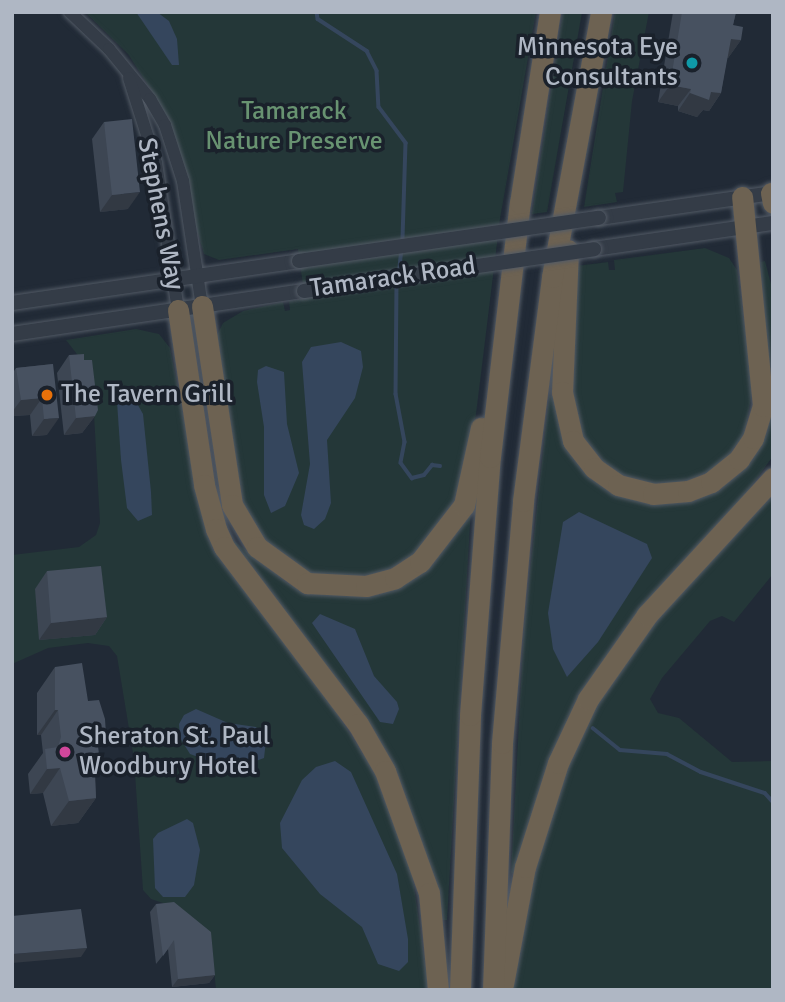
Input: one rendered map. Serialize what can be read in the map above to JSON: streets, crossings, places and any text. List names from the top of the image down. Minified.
{"streets":{"street":["Stephens Way","Tamarack Road"]},"crossings":[["Stephens Way","Tamarack Road"]],"parks":["Tamarack Nature Preserve"],"places":["Minnesota Eye Consultants","The Tavern Grill","Sheraton St. Paul Woodbury Hotel"]}
